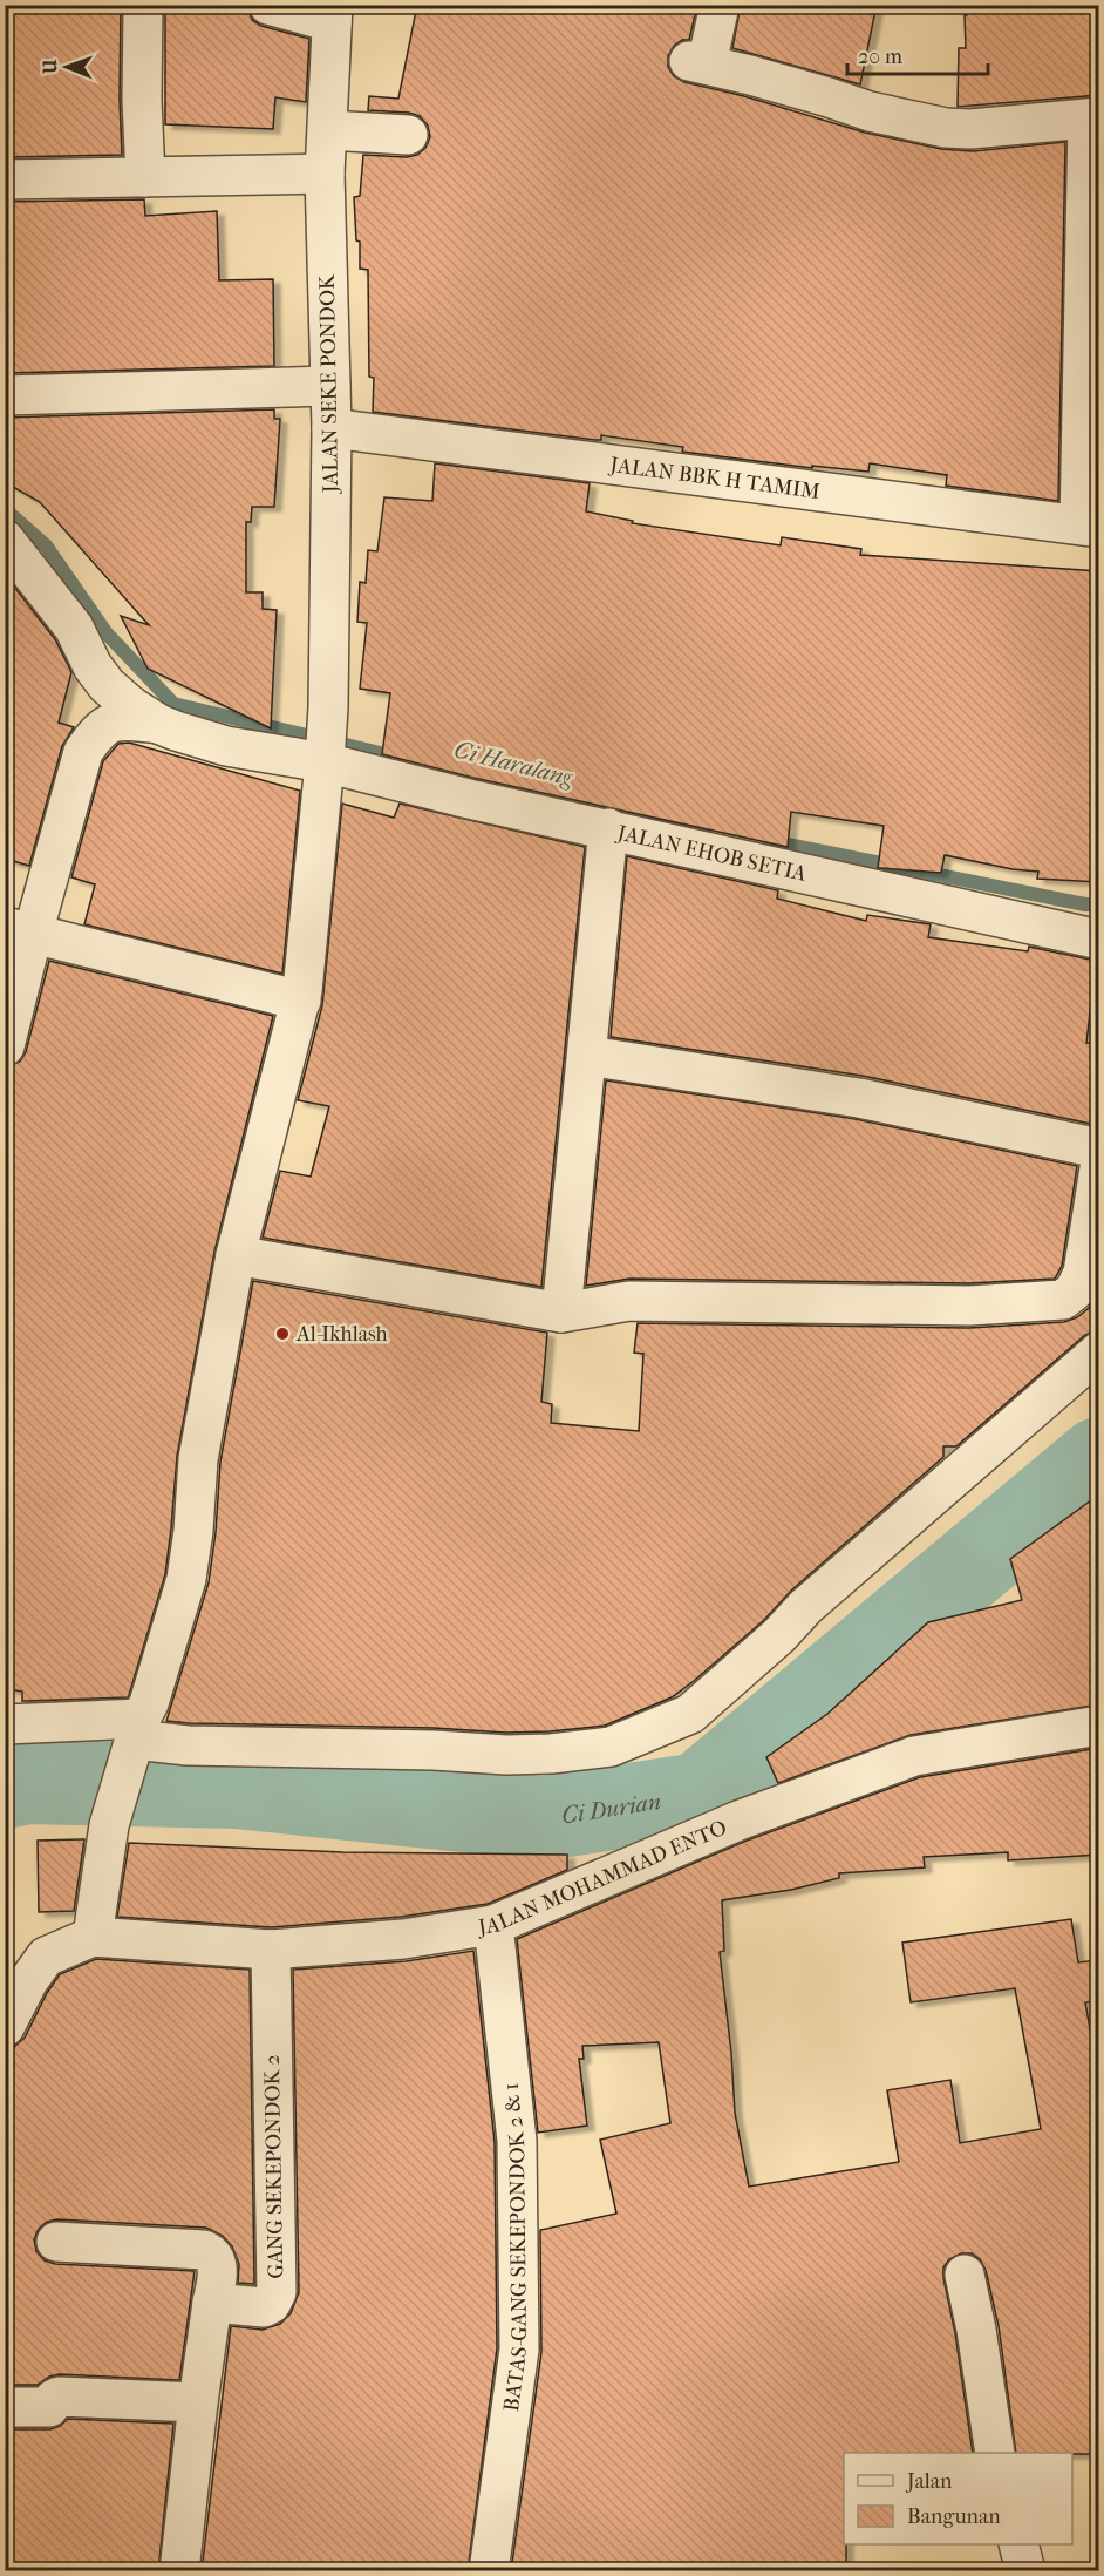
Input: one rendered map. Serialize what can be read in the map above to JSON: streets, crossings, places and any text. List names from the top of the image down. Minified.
{"streets":{"street":["JALAN SEKE PONDOK","JALAN BBK H TAMIM","JALAN EHOB SETIA","JALAN MOHAMMAD ENTO","GANG SEKEPONDOK 2","BATAS-GANG SEKEPONDOK 2 & 1"]},"crossings":[["JALAN SEKE PONDOK","JALAN BBK H TAMIM"],["JALAN SEKE PONDOK","JALAN EHOB SETIA"],["JALAN SEKE PONDOK","JALAN MOHAMMAD ENTO"],["JALAN MOHAMMAD ENTO","GANG SEKEPONDOK 2"],["JALAN MOHAMMAD ENTO","BATAS-GANG SEKEPONDOK 2 & 1"]],"water":["Ci Haralang","Ci Durian"],"places":["Al-Ikhlash"],"legend":["Jalan","Bangunan"],"scale_bar":"20 m","north":"left"}
